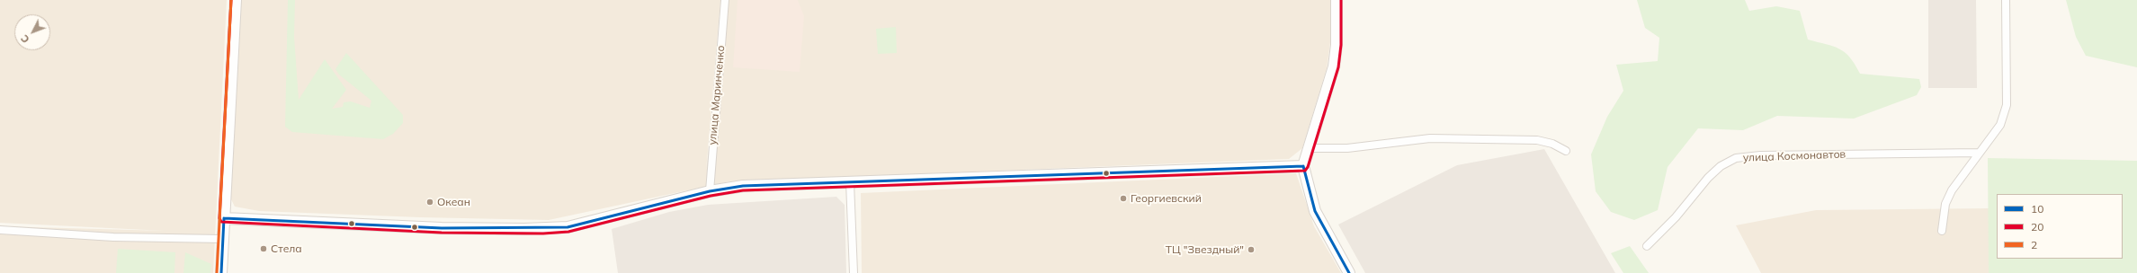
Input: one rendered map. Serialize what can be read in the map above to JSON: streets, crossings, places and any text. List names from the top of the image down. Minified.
{"streets":{"street":["улица Маринченко","улица Космонавтов"]},"places":["Георгиевский","Океан","Стела","ТЦ \"Звездный\""],"lines":["transit line 20","transit line 2","transit line 10"],"legend":["10","20","2"],"north":"bottom left"}
